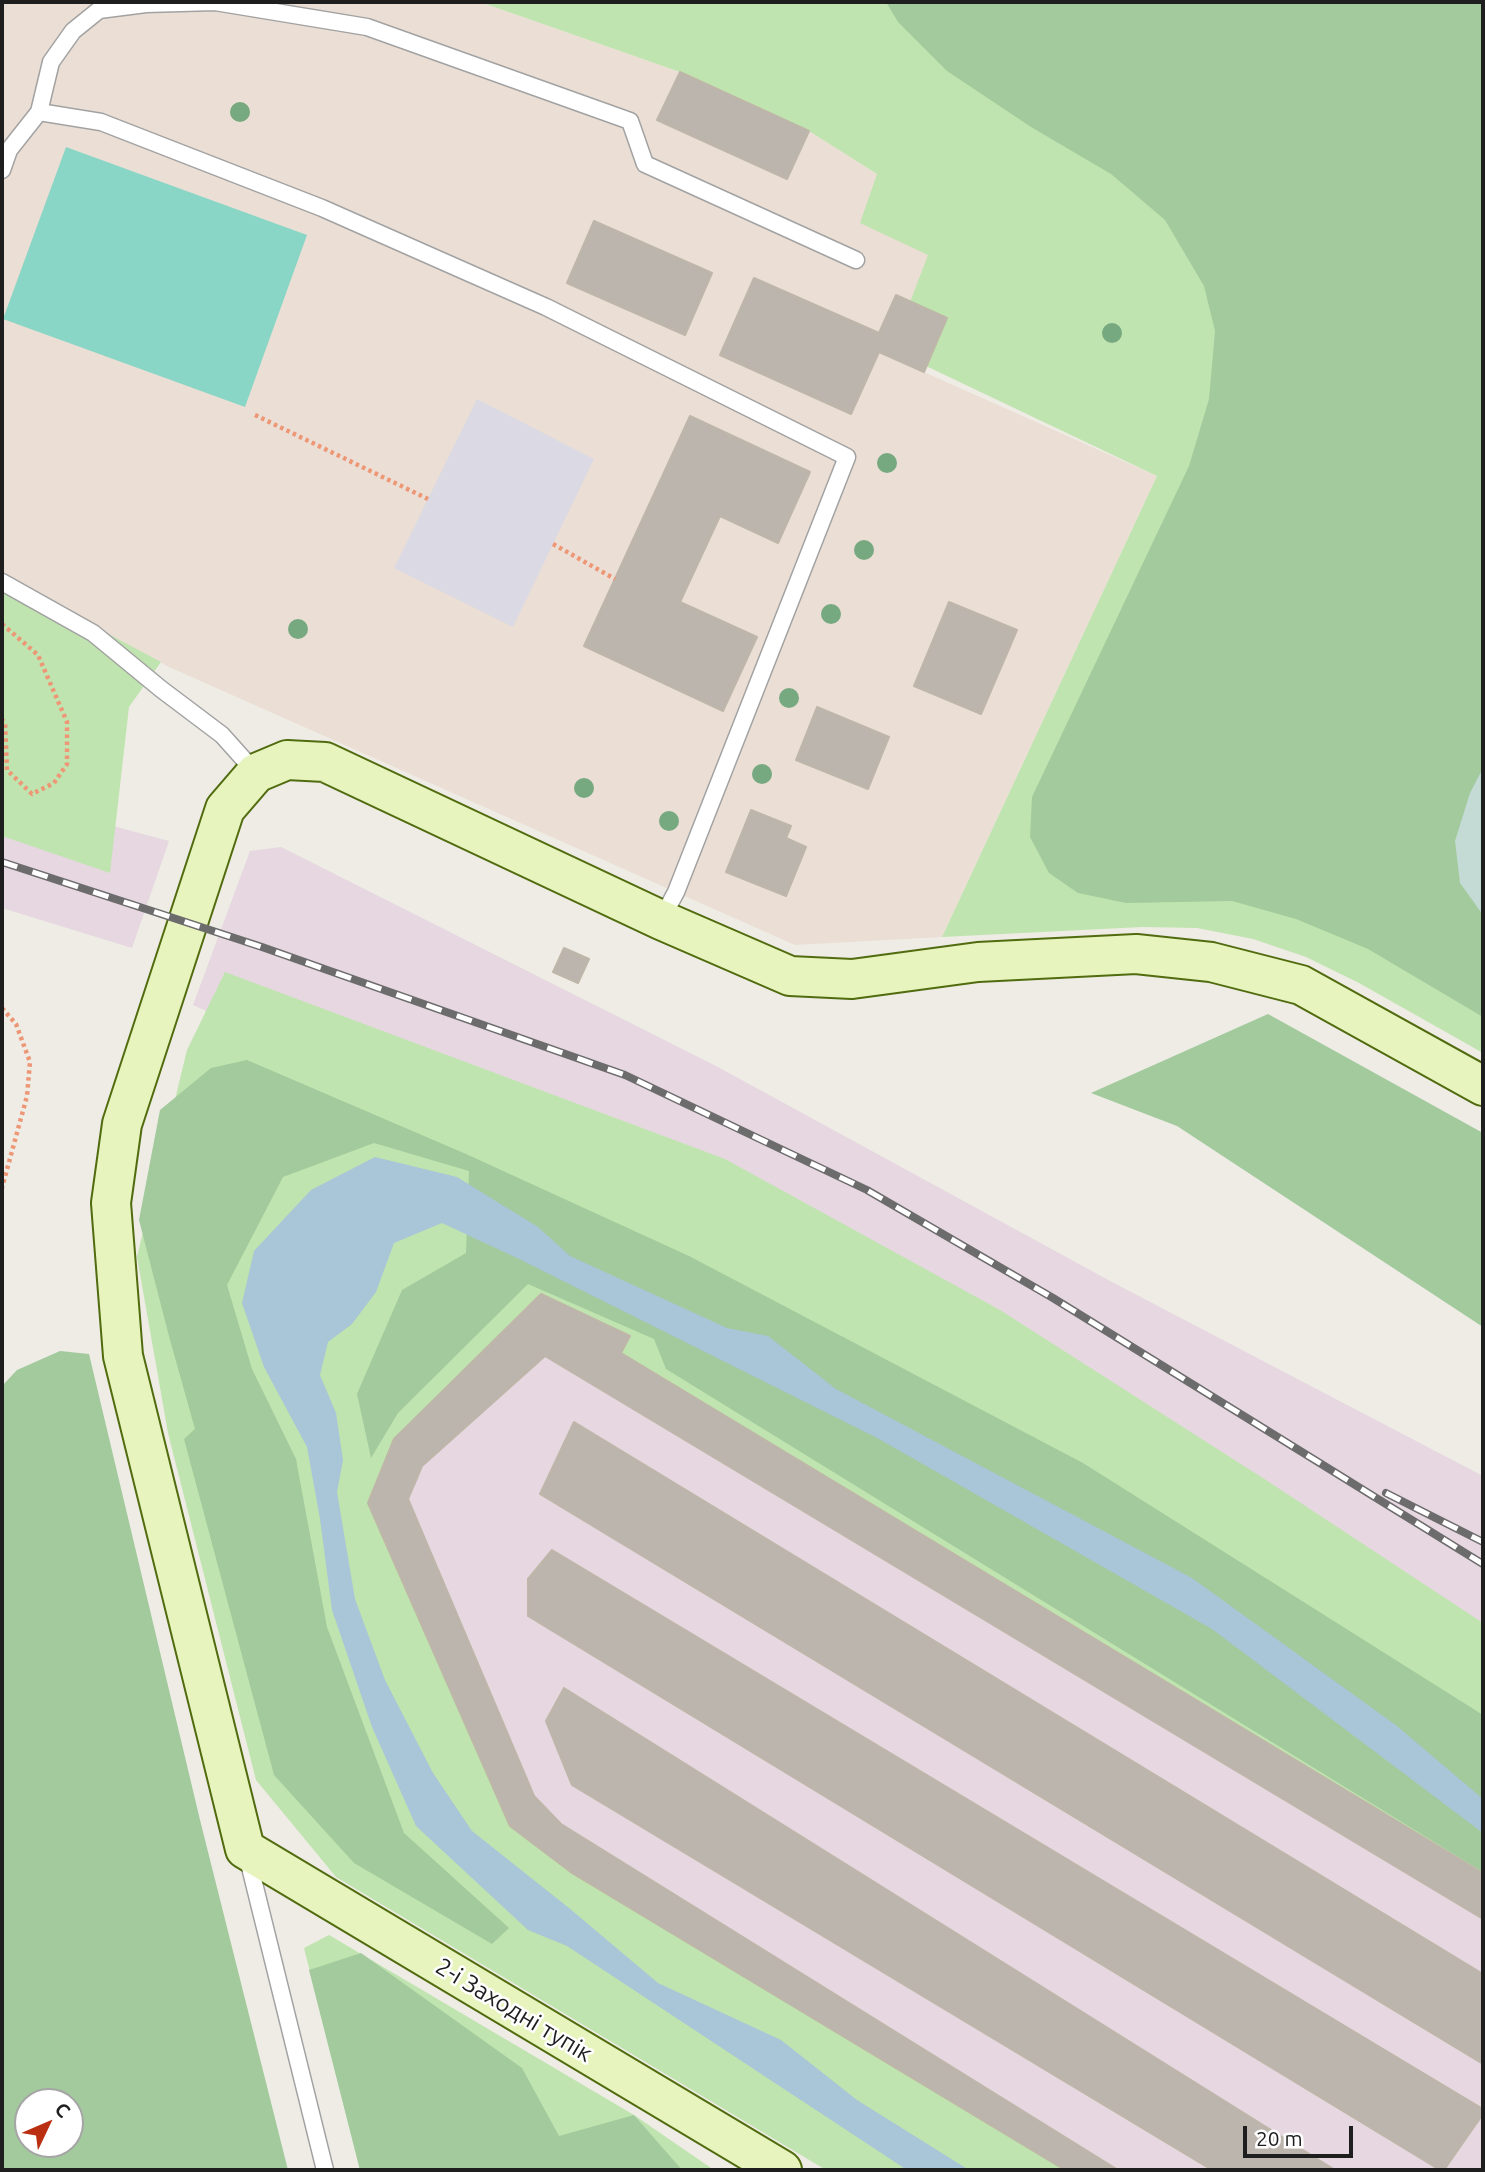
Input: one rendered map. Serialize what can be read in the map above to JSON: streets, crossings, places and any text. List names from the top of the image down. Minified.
{"streets":{"main road":["2-і Заходні тупік"]},"scale_bar":"20 m","north":"top right"}
